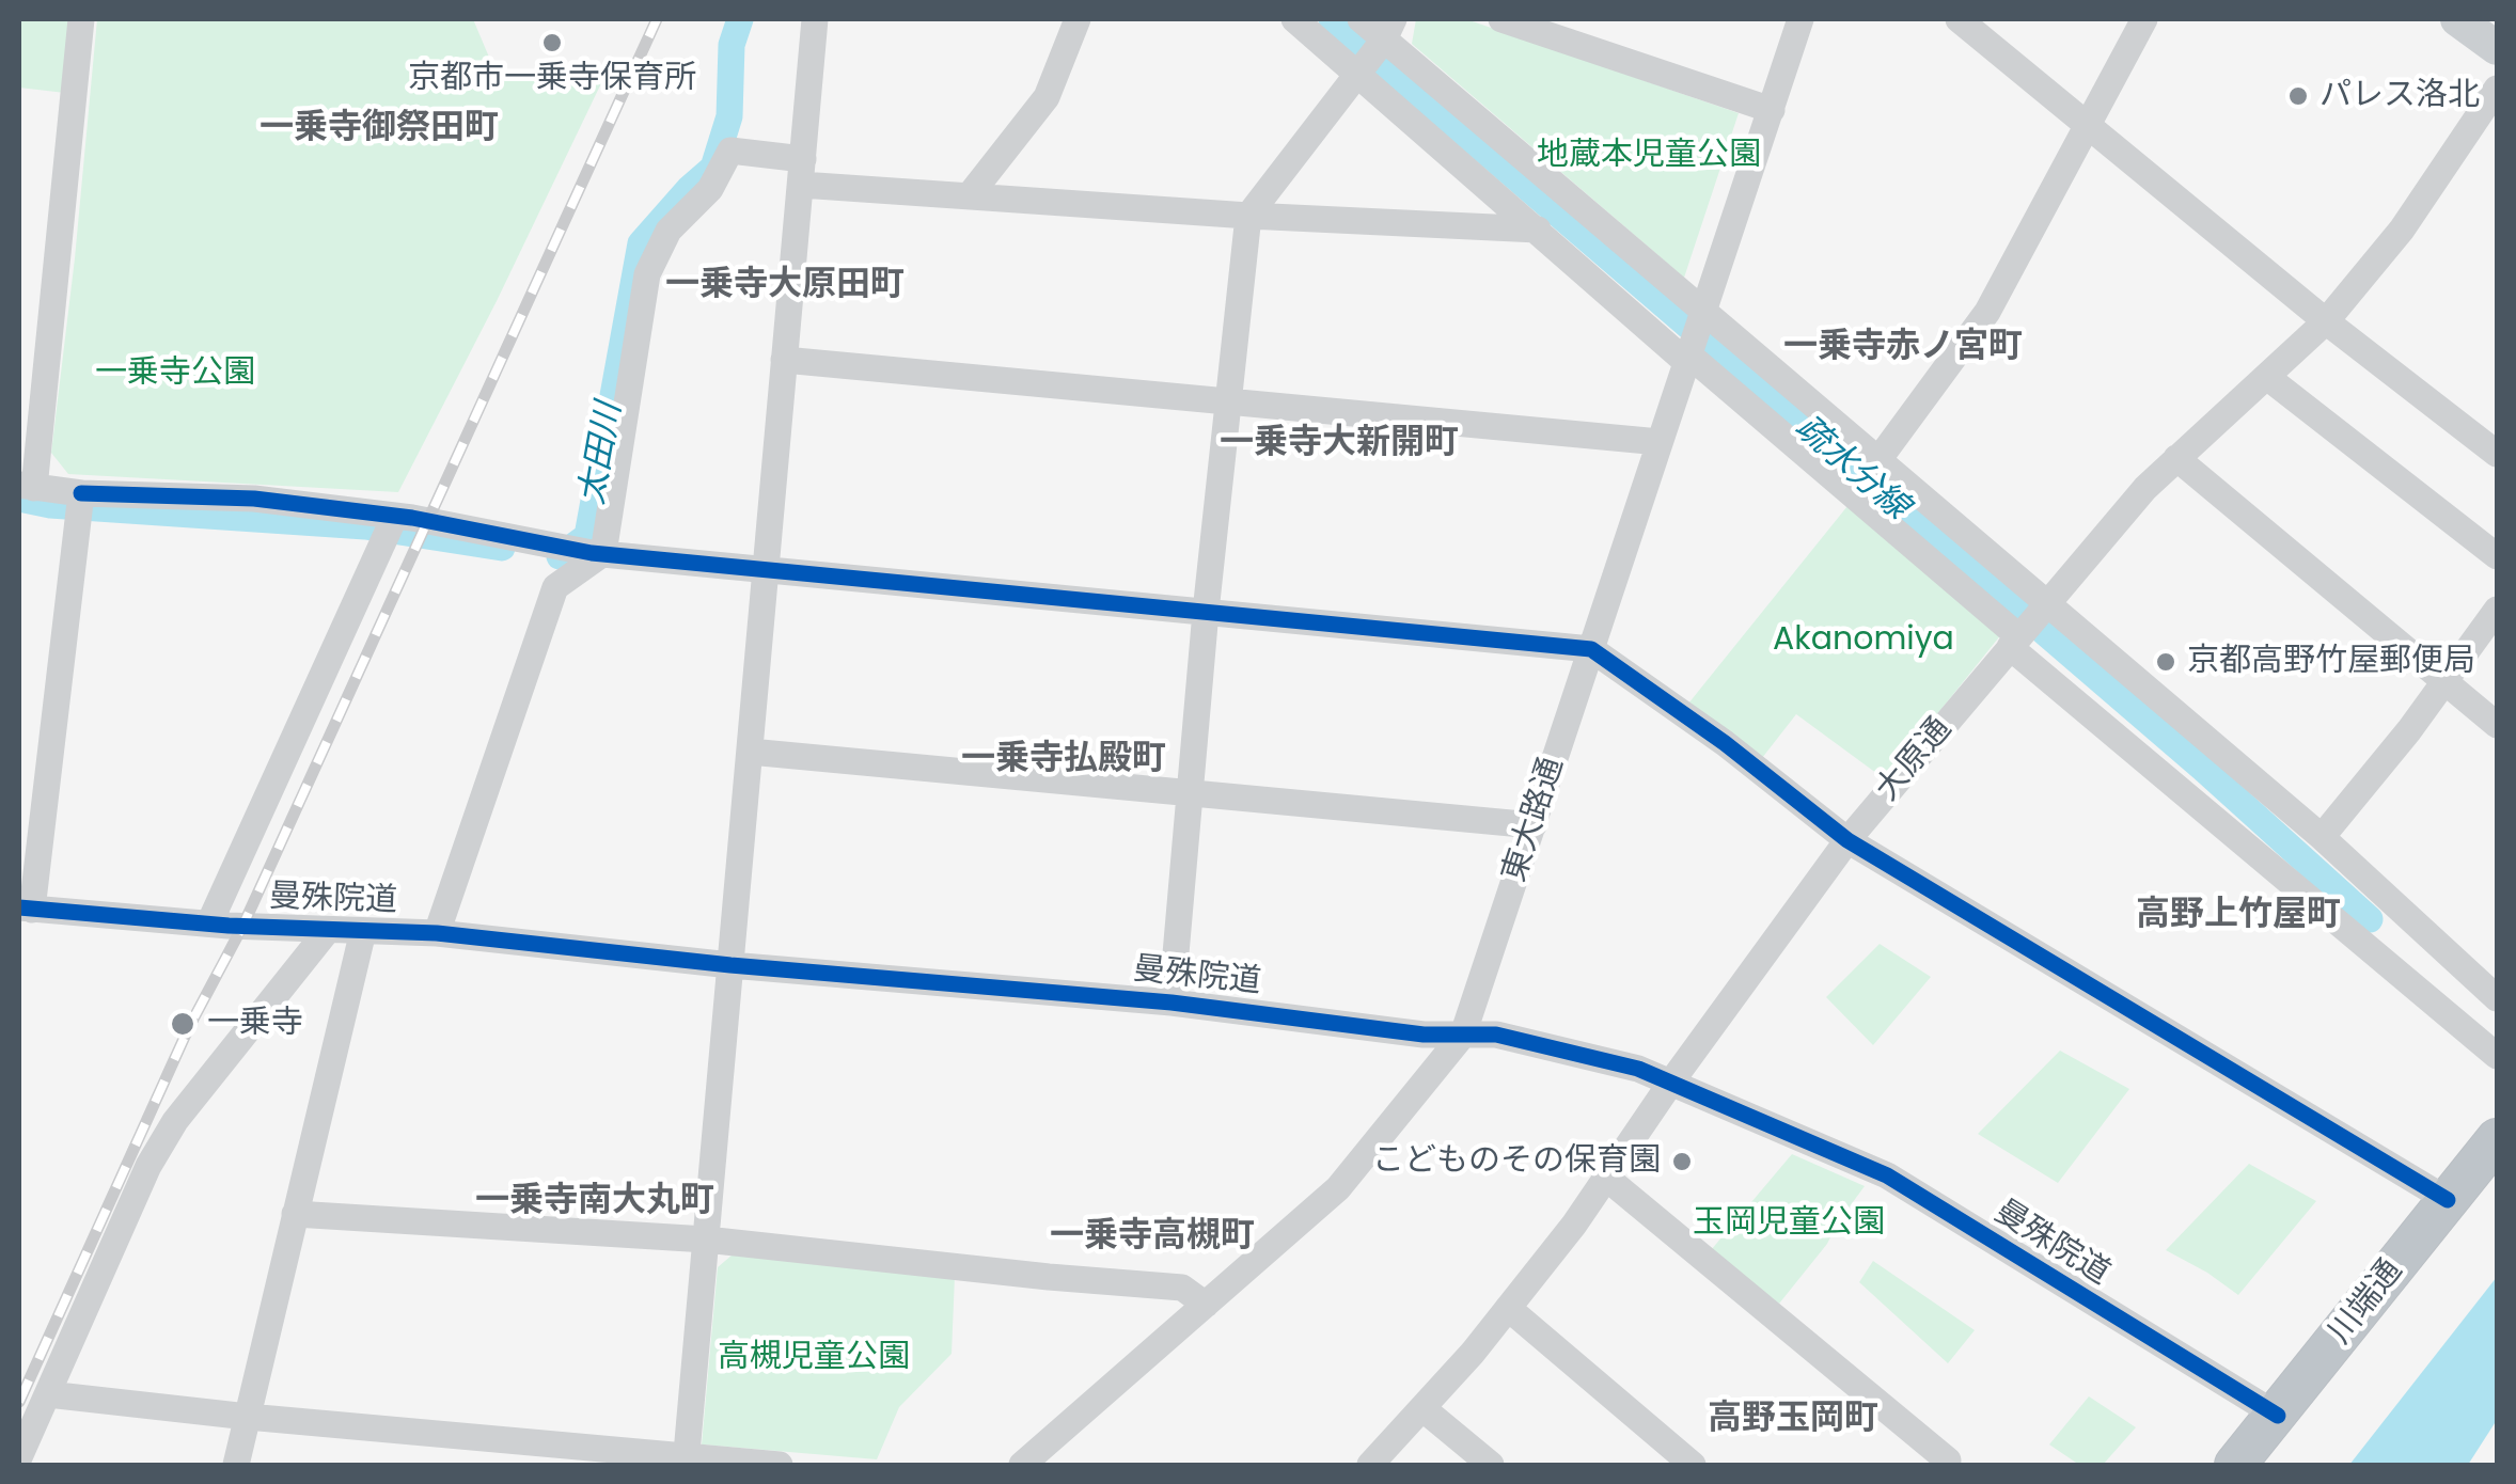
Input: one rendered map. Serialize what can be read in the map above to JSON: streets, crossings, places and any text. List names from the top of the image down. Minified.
{"streets":{"highway":["川端通"],"street":["大原通","東大路通","曼殊院道"]},"crossings":[["大原通","曼殊院道"],["東大路通","曼殊院道"],["曼殊院道","川端通"]],"districts":["一乗寺御祭田町","一乗寺大原田町","一乗寺赤ノ宮町","一乗寺大新開町","一乗寺払殿町","高野上竹屋町","一乗寺南大丸町","一乗寺高槻町","高野玉岡町"],"water":["太田川","疏水分線"],"parks":["地蔵本児童公園","一乗寺公園","Akanomiya","玉岡児童公園","高槻児童公園"],"places":["京都市一乗寺保育所","パレス洛北","京都高野竹屋郵便局","一乗寺","こどものその保育園"]}
